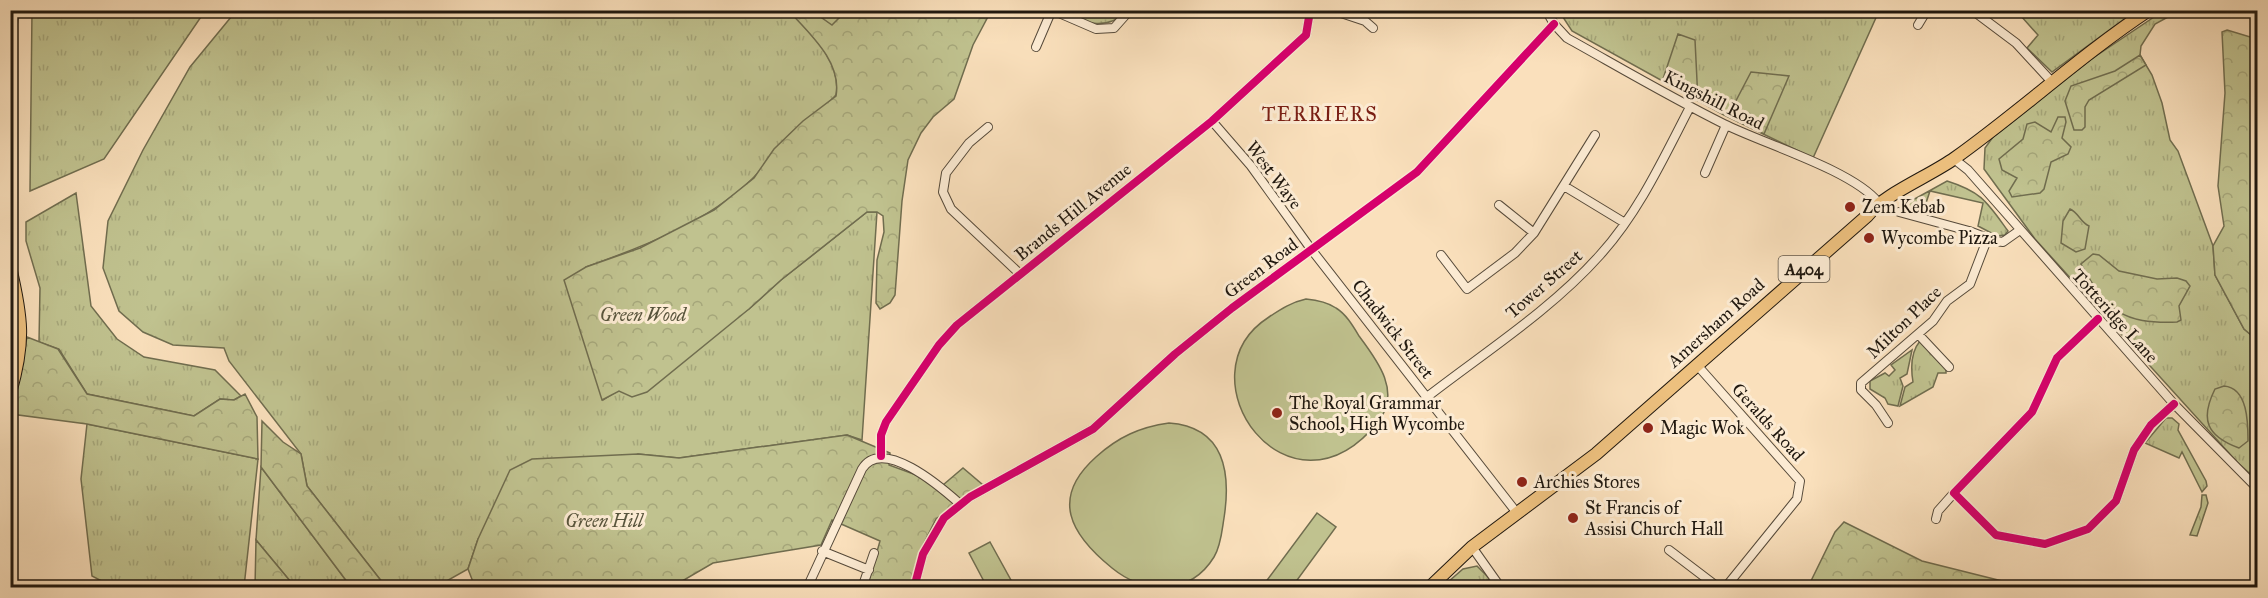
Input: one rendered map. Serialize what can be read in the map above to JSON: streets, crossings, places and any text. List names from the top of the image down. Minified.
{"streets":{"main road":["A404","Amersham Road"],"street":["Kingshill Road","West Waye","Brands Hill Avenue","Green Road","Tower Street","Totteridge Lane","Milton Place","Chadwick Street","Geralds Road"]},"crossings":[["Kingshill Road","Green Road"],["Kingshill Road","Tower Street"],["Kingshill Road","Amersham Road"],["West Waye","Brands Hill Avenue"],["West Waye","Green Road"],["West Waye","Chadwick Street"],["Green Road","Chadwick Street"],["Tower Street","Chadwick Street"],["Totteridge Lane","Amersham Road"],["Amersham Road","Chadwick Street"],["Amersham Road","Geralds Road"]],"districts":["TERRIERS"],"parks":["Green Wood","Green Hill"],"places":["Zem Kebab","Wycombe Pizza","The Royal Grammar School, High Wycombe","Magic Wok","Archies Stores","St Francis of Assisi Church Hall"]}
